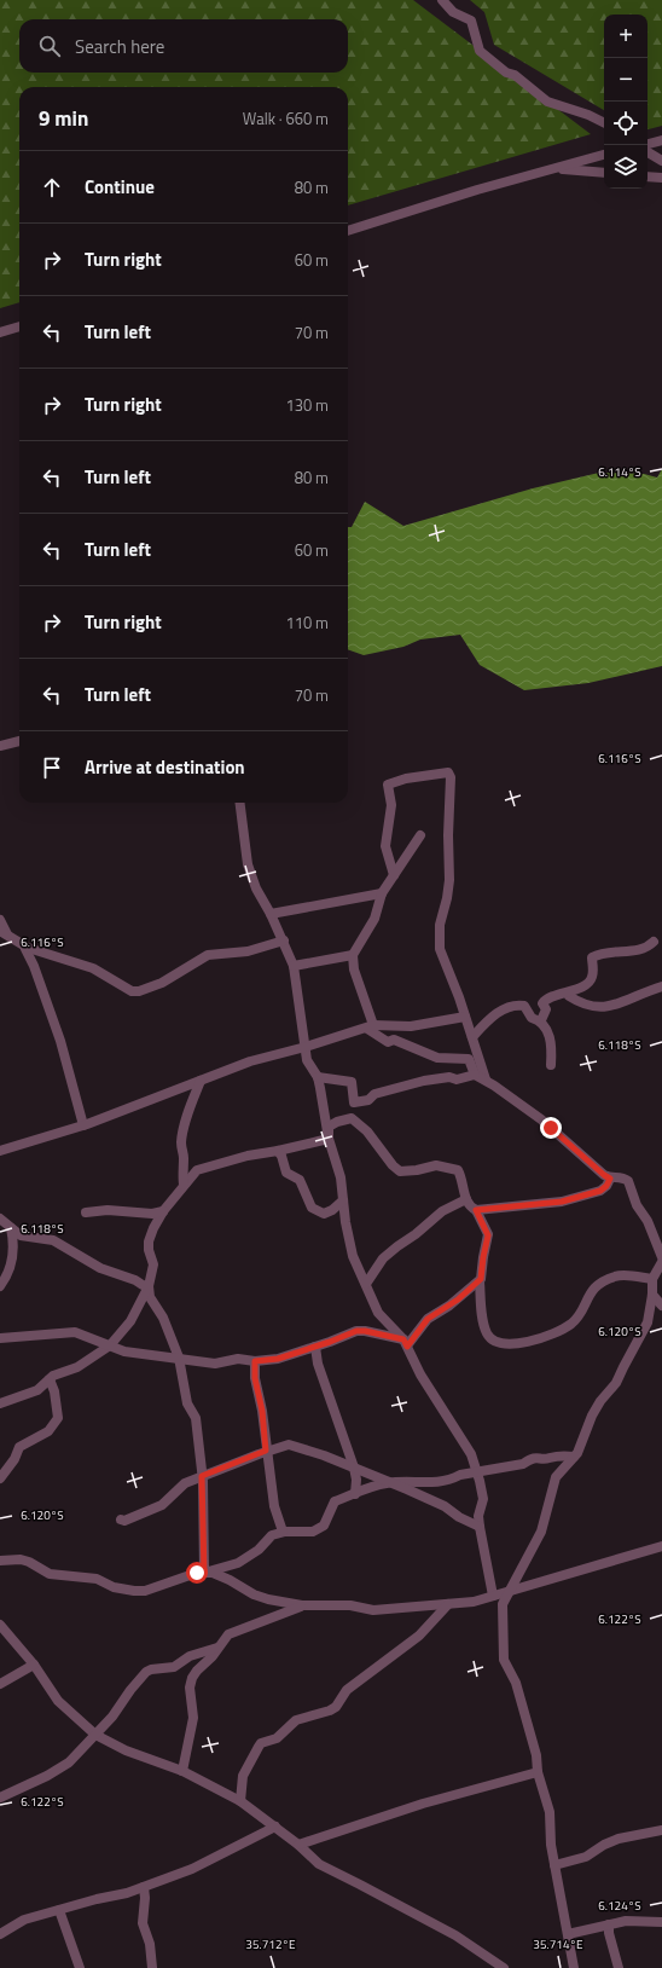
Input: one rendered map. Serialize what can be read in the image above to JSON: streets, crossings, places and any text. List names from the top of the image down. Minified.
{"page":{"map_buttons":["+","−"],"search":"Search here","heading":["9 min","Walk · 660 m"],"list":[["Continue","80 m"],["Turn right","60 m"],["Turn left","70 m"],["Turn right","130 m"],["Turn left","80 m"],["Turn left","60 m"],["Turn right","110 m"],["Turn left","70 m"],"Arrive at destination"]},"coordinates":["6.114°S","6.116°S","6.118°S","6.120°S","6.122°S","6.124°S","35.712°E","35.714°E"]}
